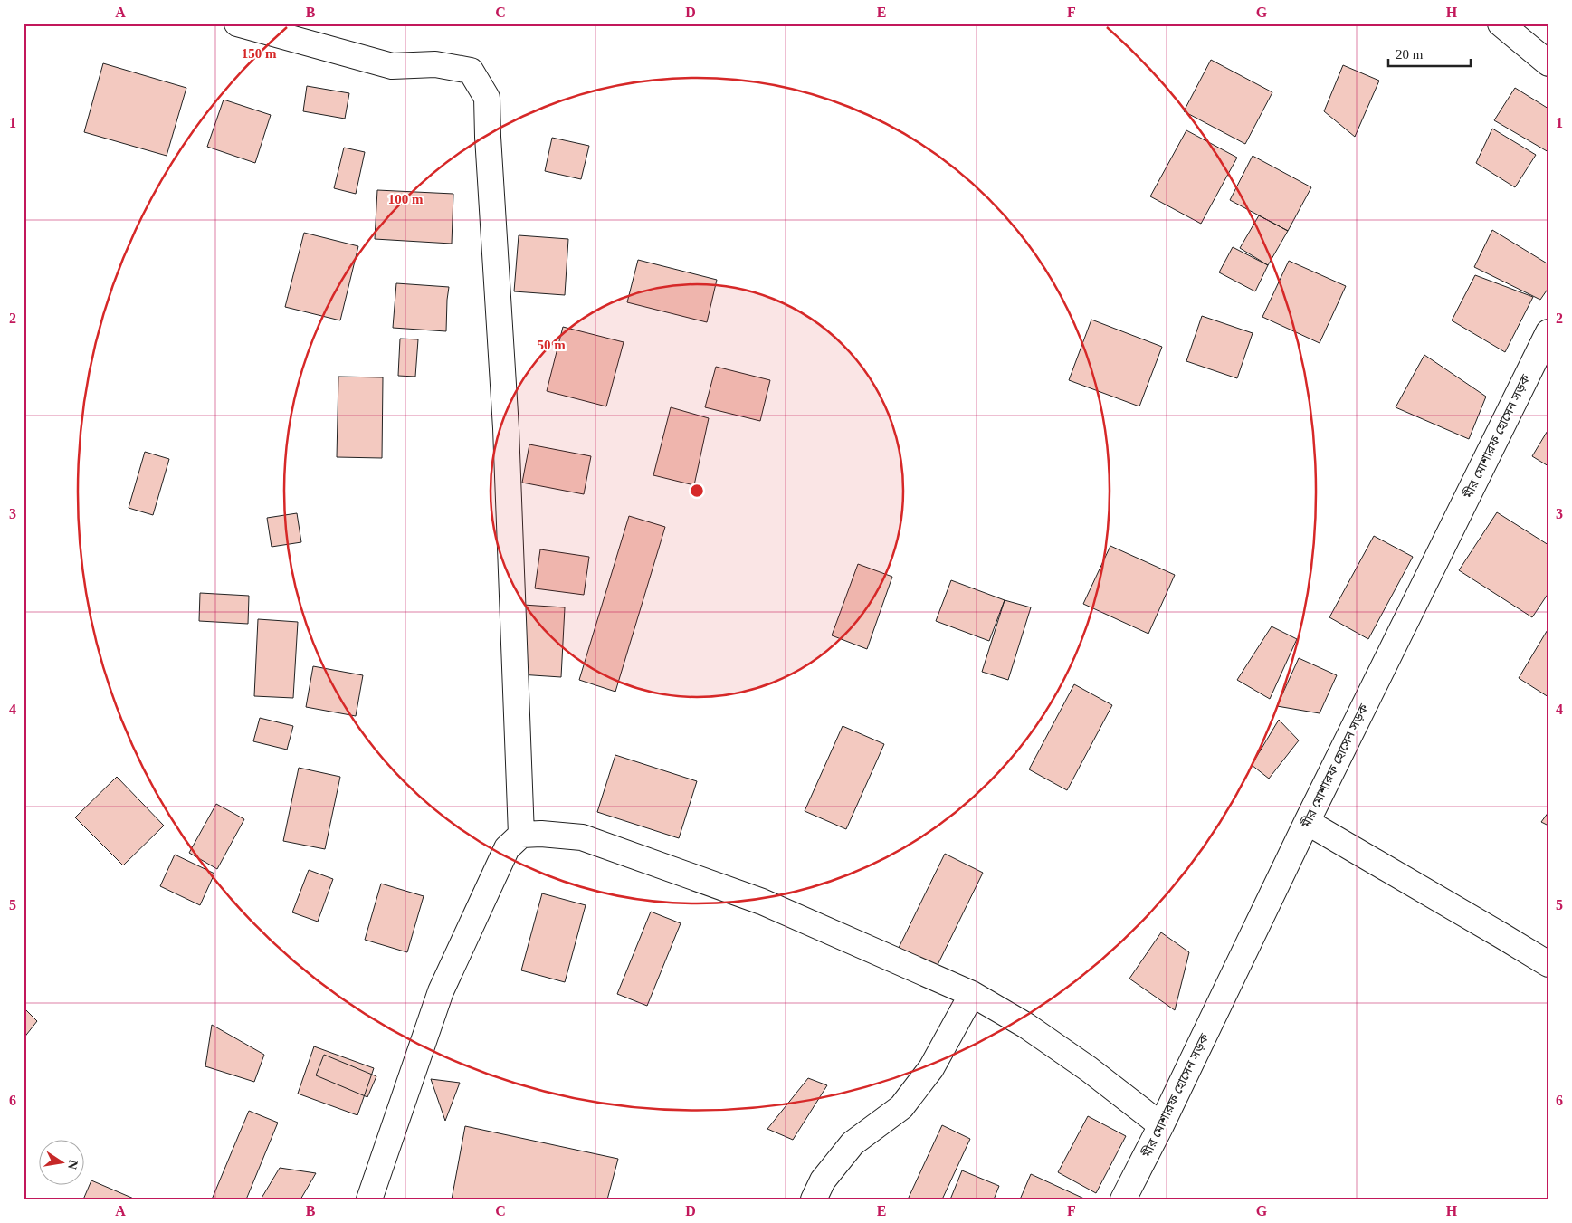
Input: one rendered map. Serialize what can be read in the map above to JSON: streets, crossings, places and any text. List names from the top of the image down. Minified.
{"streets":{"street":["মীর মোশারফ হোসেন সড়ক"]},"scale_bar":"20 m","north":"right","grid":{"columns":["A","B","C","D","E","F","G","H"],"rows":["1","2","3","4","5","6"]},"rings":["150 m","100 m","50 m"]}
